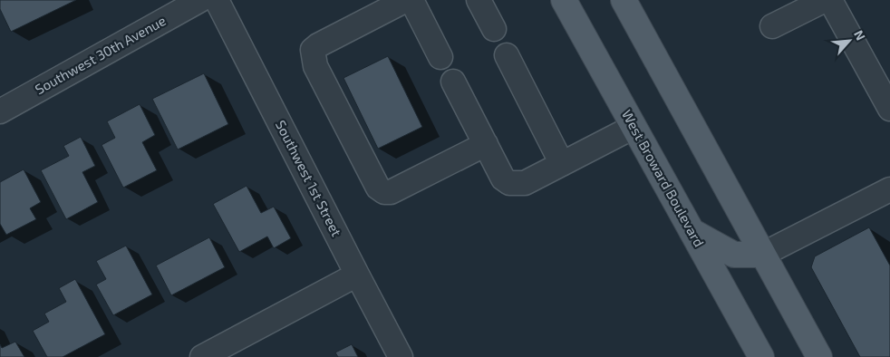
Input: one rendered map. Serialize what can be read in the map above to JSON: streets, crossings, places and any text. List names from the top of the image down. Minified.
{"streets":{"main road":["West Broward Boulevard"],"street":["Southwest 30th Avenue","Southwest 1st Street"]},"north":"top right"}
